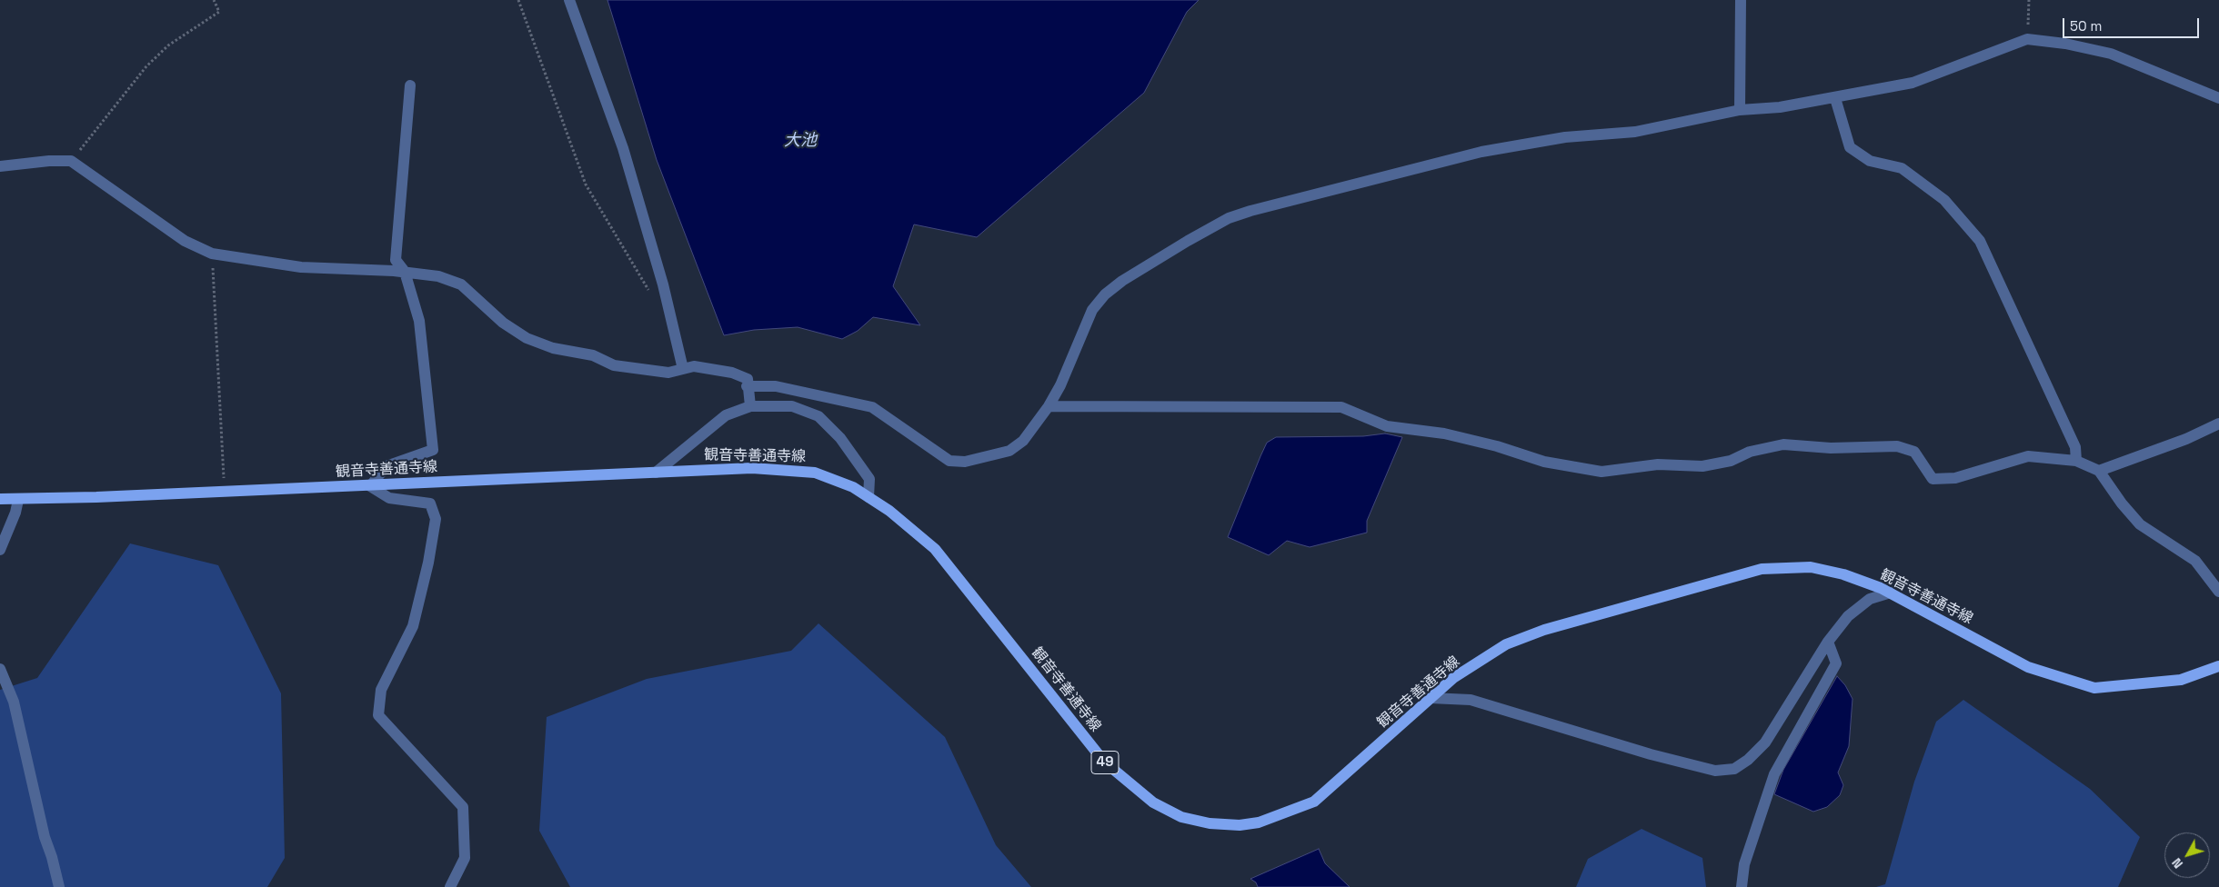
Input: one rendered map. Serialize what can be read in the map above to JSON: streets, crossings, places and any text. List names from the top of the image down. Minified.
{"streets":{"main road":["観音寺善通寺線","49"]},"water":["大池"],"scale_bar":"50 m","north":"bottom left"}
